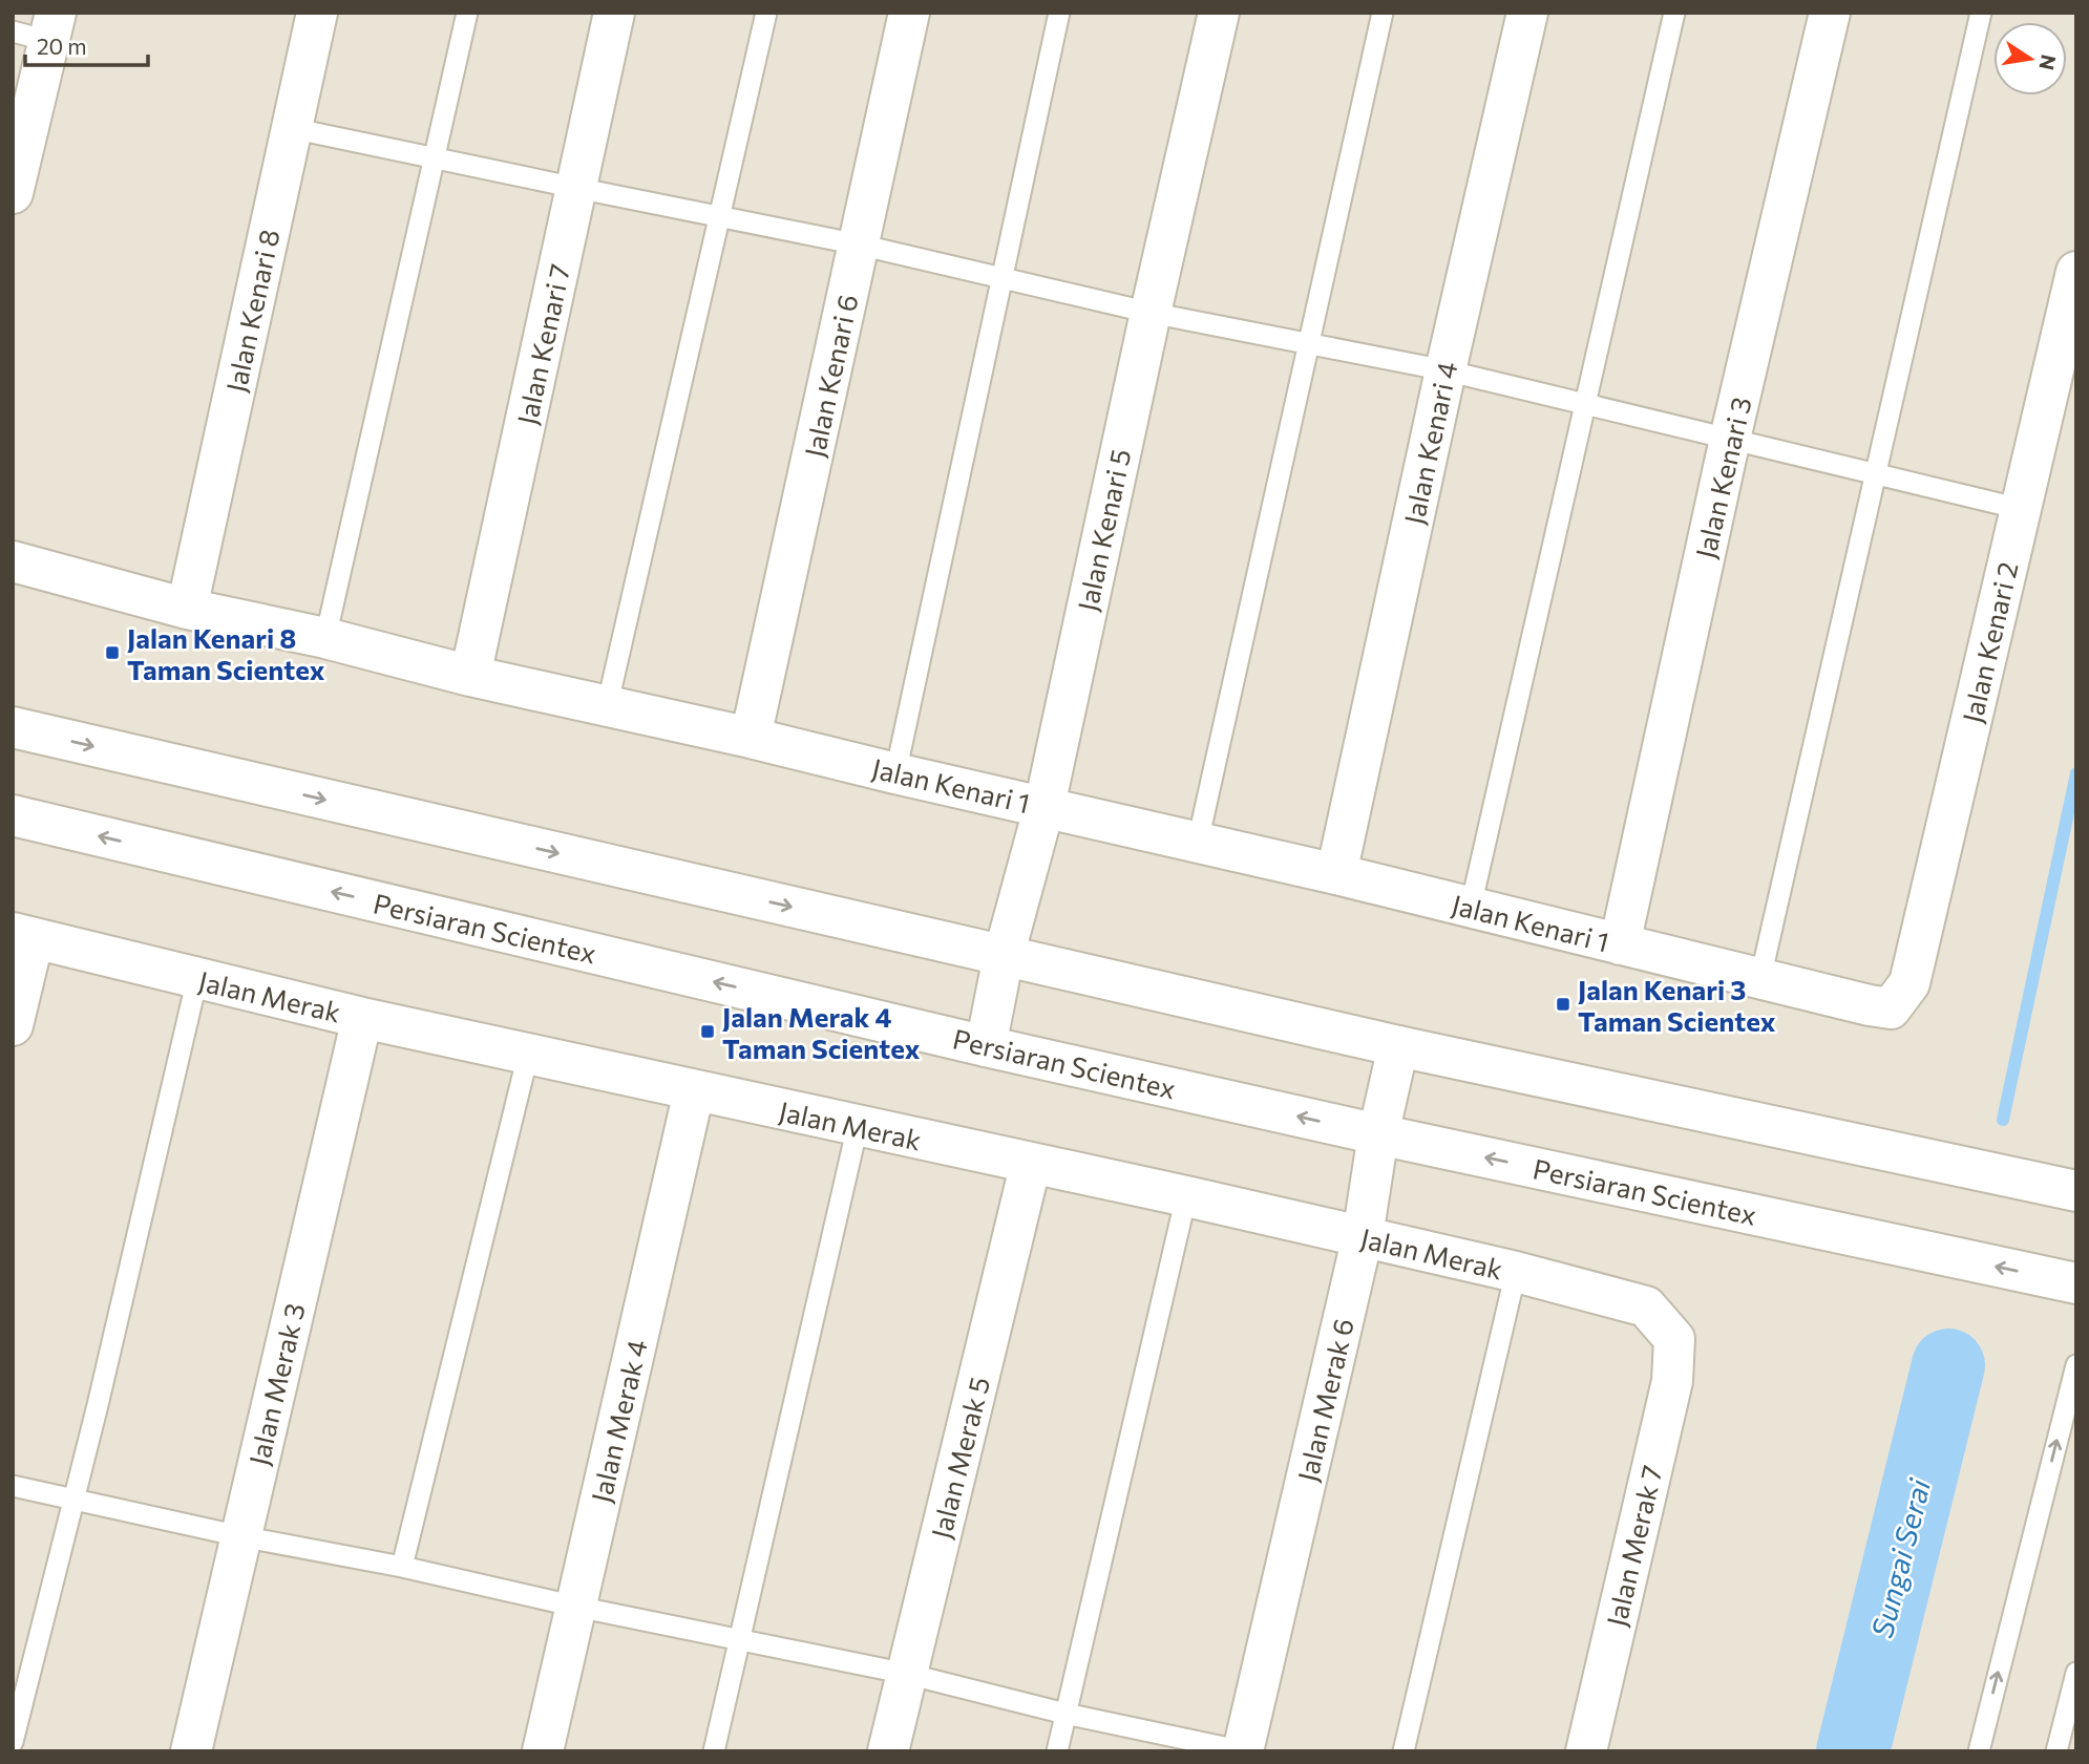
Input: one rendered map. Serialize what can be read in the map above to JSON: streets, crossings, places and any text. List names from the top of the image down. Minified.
{"streets":{"street":["Jalan Kenari 8","Jalan Kenari 7","Jalan Kenari 6","Jalan Kenari 4","Jalan Kenari 3","Jalan Kenari 5","Jalan Kenari 2","Jalan Kenari 1","Persiaran Scientex","Jalan Merak","Jalan Merak 3","Jalan Merak 6","Jalan Merak 4","Jalan Merak 5","Jalan Merak 7"]},"crossings":[["Jalan Kenari 8","Jalan Kenari 1"],["Jalan Kenari 7","Jalan Kenari 1"],["Jalan Kenari 6","Jalan Kenari 1"],["Jalan Kenari 4","Jalan Kenari 1"],["Jalan Kenari 3","Jalan Kenari 1"],["Jalan Kenari 5","Jalan Kenari 1"],["Jalan Kenari 5","Persiaran Scientex"],["Jalan Kenari 2","Jalan Kenari 1"],["Persiaran Scientex","Jalan Merak 6"],["Jalan Merak","Jalan Merak 3"],["Jalan Merak","Jalan Merak 6"],["Jalan Merak","Jalan Merak 4"],["Jalan Merak","Jalan Merak 5"],["Jalan Merak","Jalan Merak 7"]],"water":["Sungai Serai"],"places":{"transit":["Jalan Kenari 8 Taman Scientex","Jalan Kenari 3 Taman Scientex","Jalan Merak 4 Taman Scientex"]},"scale_bar":"20 m","north":"right"}
